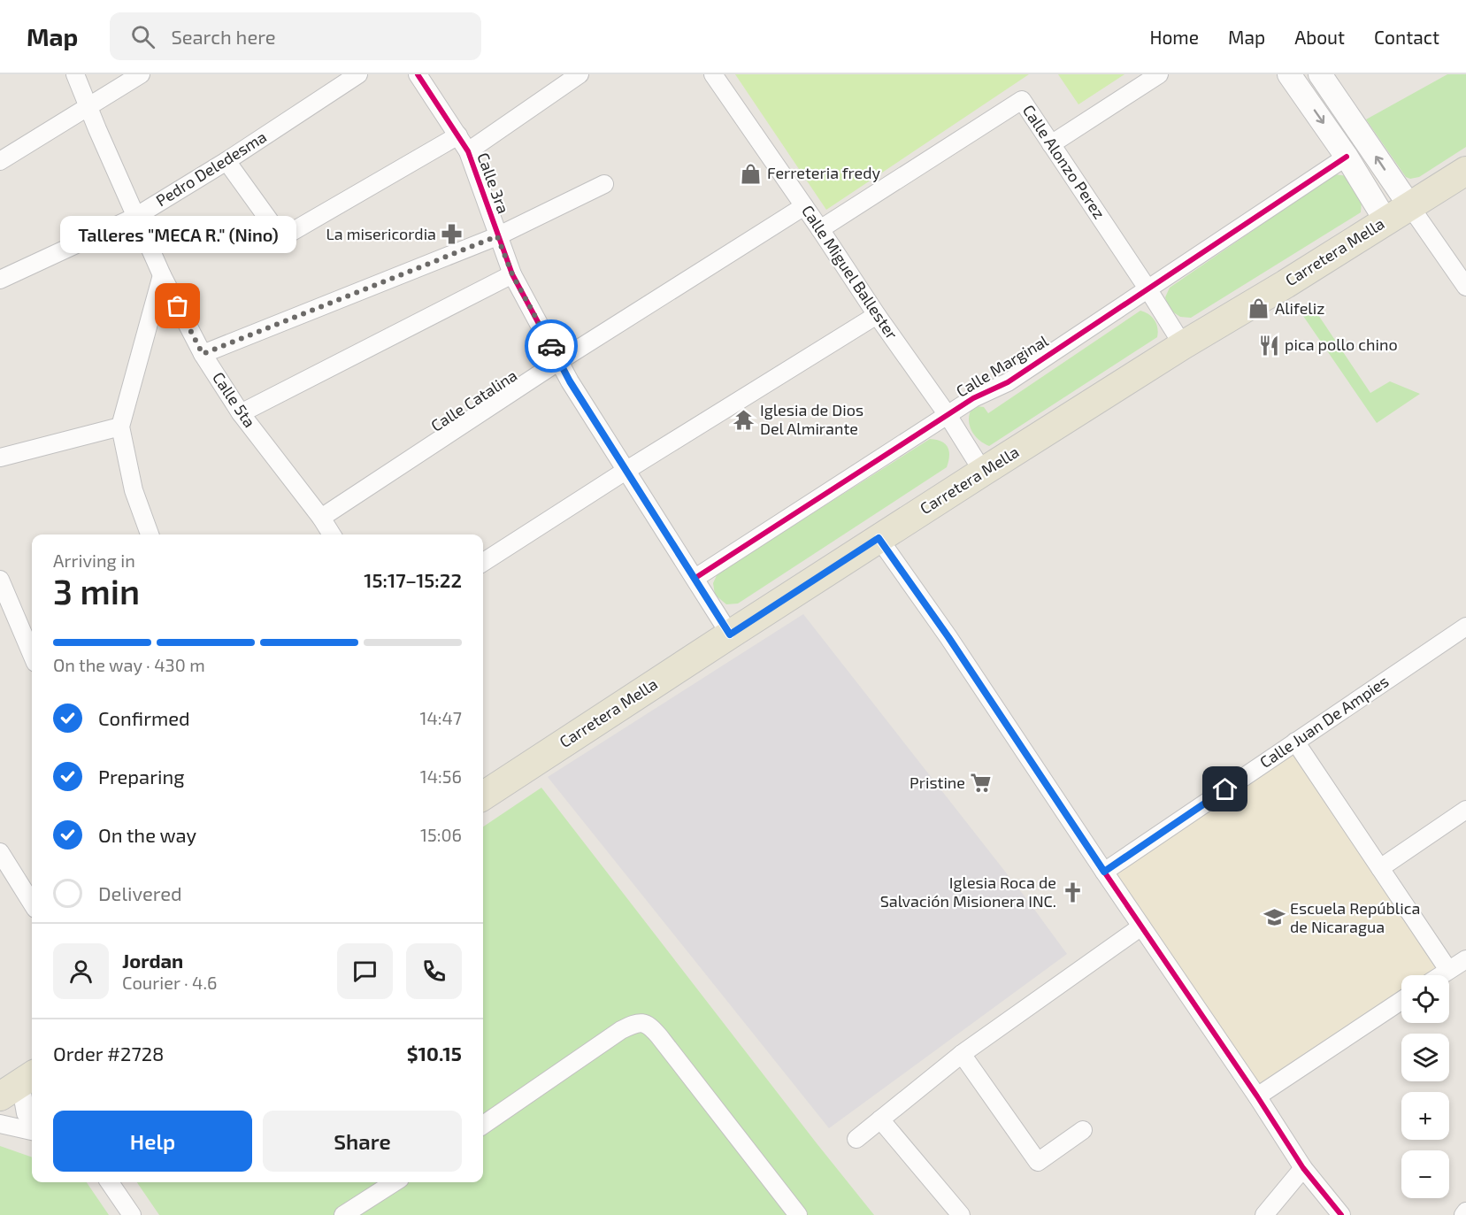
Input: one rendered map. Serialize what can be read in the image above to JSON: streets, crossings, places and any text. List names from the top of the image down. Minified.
{"streets":{"main road":["Carretera Mella"],"street":["Calle Alonzo Perez","Pedro Deledesma","Calle 3ra","Calle Miguel Ballester","Calle Marginal","Calle 5ta","Calle Catalina","Calle Juan De Ampies"]},"crossings":[["Calle Alonzo Perez","Carretera Mella"],["Calle Alonzo Perez","Calle Miguel Ballester"],["Calle Alonzo Perez","Calle Marginal"],["Pedro Deledesma","Calle 5ta"],["Calle 3ra","Carretera Mella"],["Calle 3ra","Calle Marginal"],["Calle 3ra","Calle Catalina"],["Carretera Mella","Calle Miguel Ballester"],["Calle Miguel Ballester","Calle Marginal"],["Calle Miguel Ballester","Calle Catalina"],["Calle 5ta","Calle Catalina"]],"places":{"shop":["Ferreteria fredy","Alifeliz"],"pharmacy":["La misericordia"],"other":["Talleres \"MECA R.\" (Nino)"],"restaurant":["pica pollo chino"],"temple":["Iglesia de Dios Del Almirante"],"supermarket":["Pristine"],"church":["Iglesia Roca de Salvación Misionera INC."],"school or university":["Escuela República de Nicaragua"]},"page":{"header":"Map","search":"Search here","nav":["Home","Map","About","Contact"],"bubble":"Talleres \"MECA R.\" (Nino)","heading":["3 min","Arriving in","15:17–15:22"],"panel":["Jordan","Courier · 4.6","Order #2728","$10.15"],"bar":"On the way · 430 m","list":[["Confirmed","14:47"],["Preparing","14:56"],["On the way","15:06"],"Delivered"],"map_buttons":["+","−"],"buttons":["Help","Share"]}}
